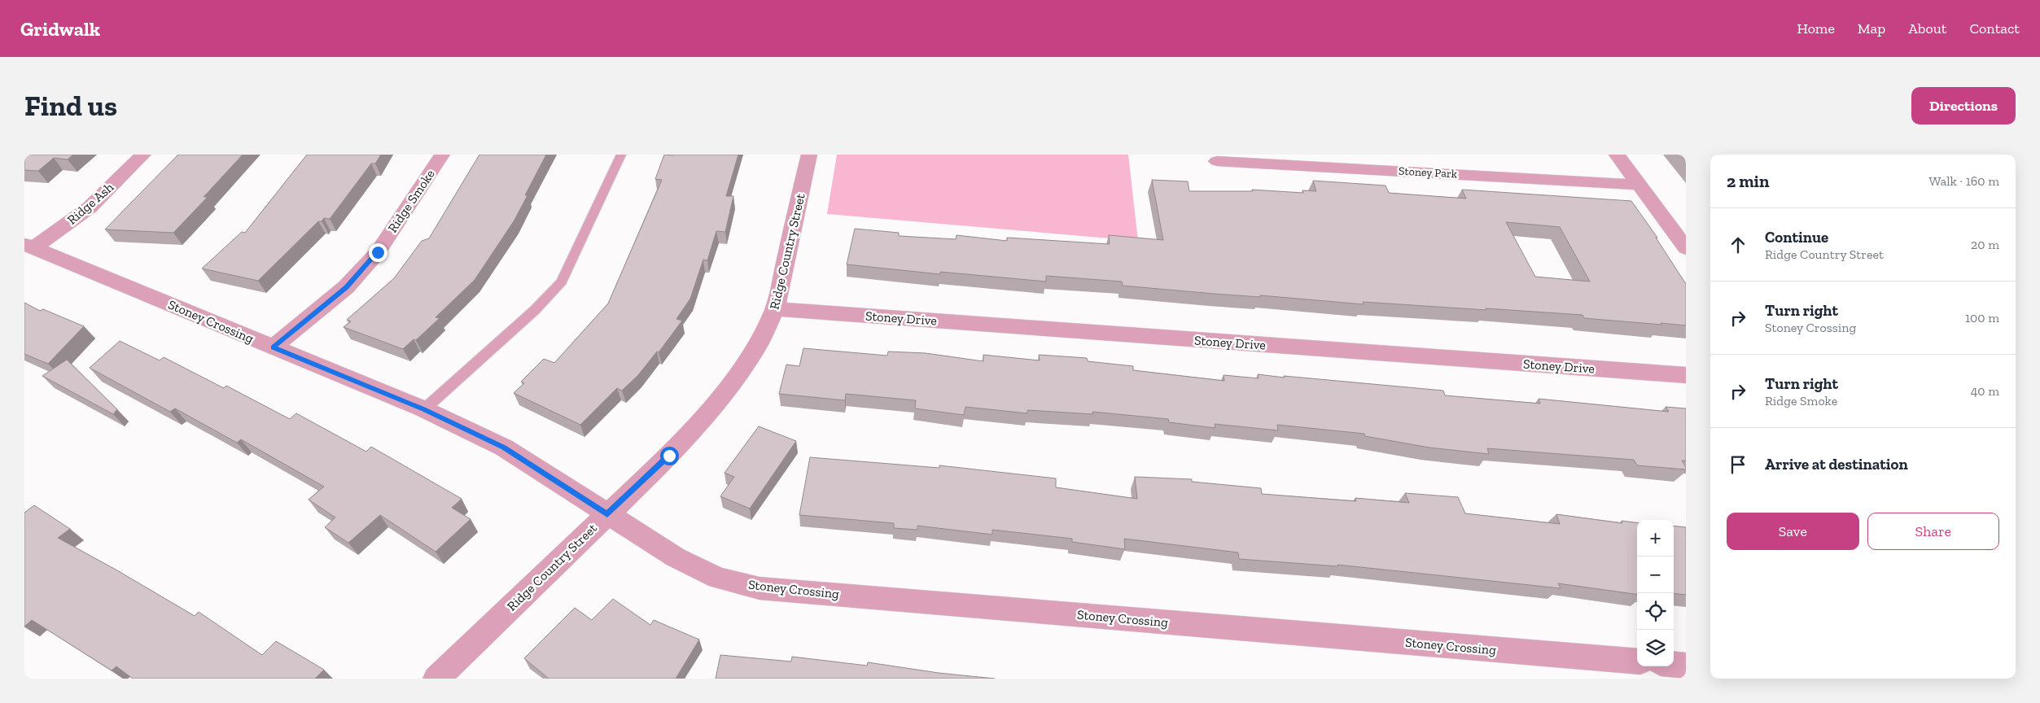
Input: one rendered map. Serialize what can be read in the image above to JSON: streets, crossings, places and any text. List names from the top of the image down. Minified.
{"streets":{"street":["Stoney Park","Ridge Smoke","Ridge Ash","Ridge Country Street","Stoney Drive","Stoney Crossing"]},"crossings":[["Ridge Smoke","Stoney Crossing"],["Ridge Ash","Stoney Crossing"],["Ridge Country Street","Stoney Drive"],["Ridge Country Street","Stoney Crossing"]],"page":{"header":"Gridwalk","nav":["Home","Map","About","Contact"],"buttons":["Directions",["Save","Share"]],"title":"Find us","heading":["2 min","Walk · 160 m"],"list":[["Continue","Ridge Country Street","20 m"],["Turn right","Stoney Crossing","100 m"],["Turn right","Ridge Smoke","40 m"],"Arrive at destination"],"map_buttons":["+","−"]}}
